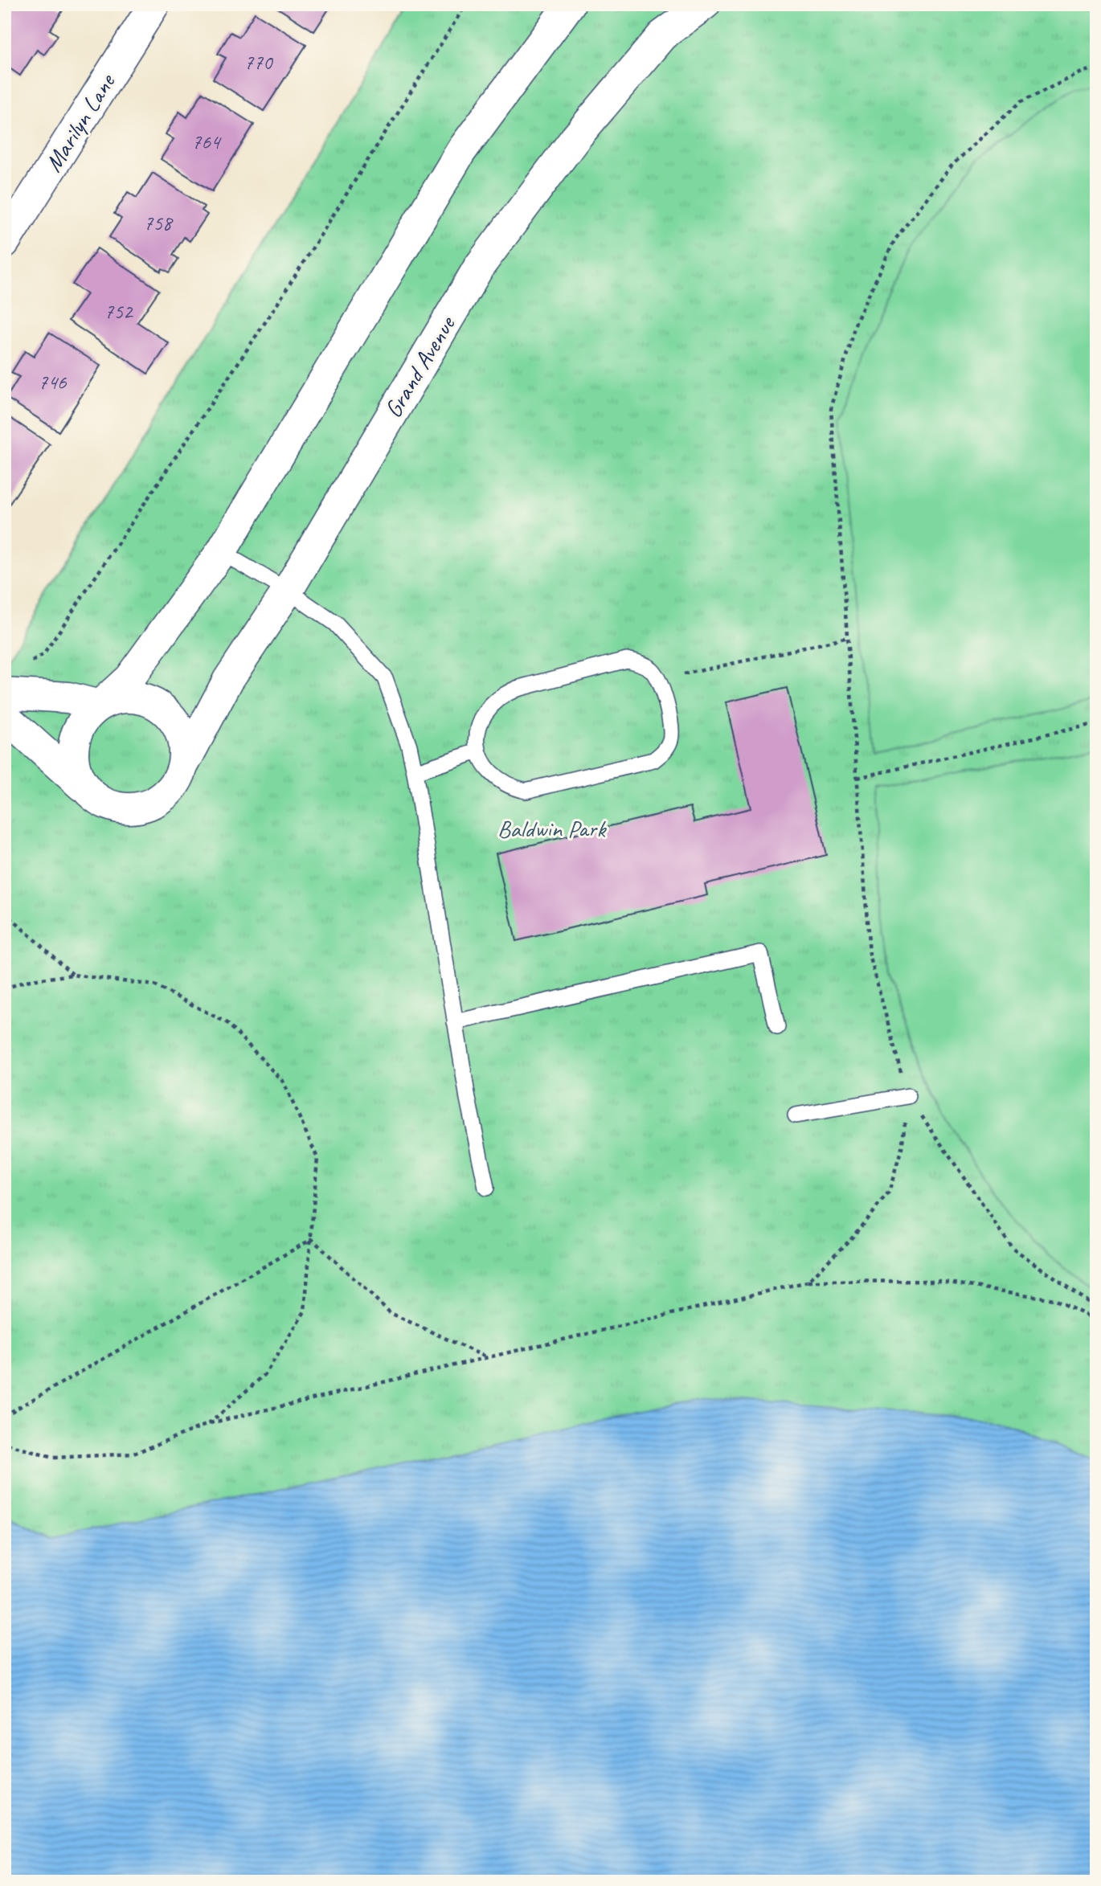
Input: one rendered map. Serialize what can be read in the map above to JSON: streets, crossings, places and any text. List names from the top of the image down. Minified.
{"streets":{"street":["Marilyn Lane","Grand Avenue"]},"parks":["Baldwin Park"],"house_numbers":["770","764","758","752","746"]}
